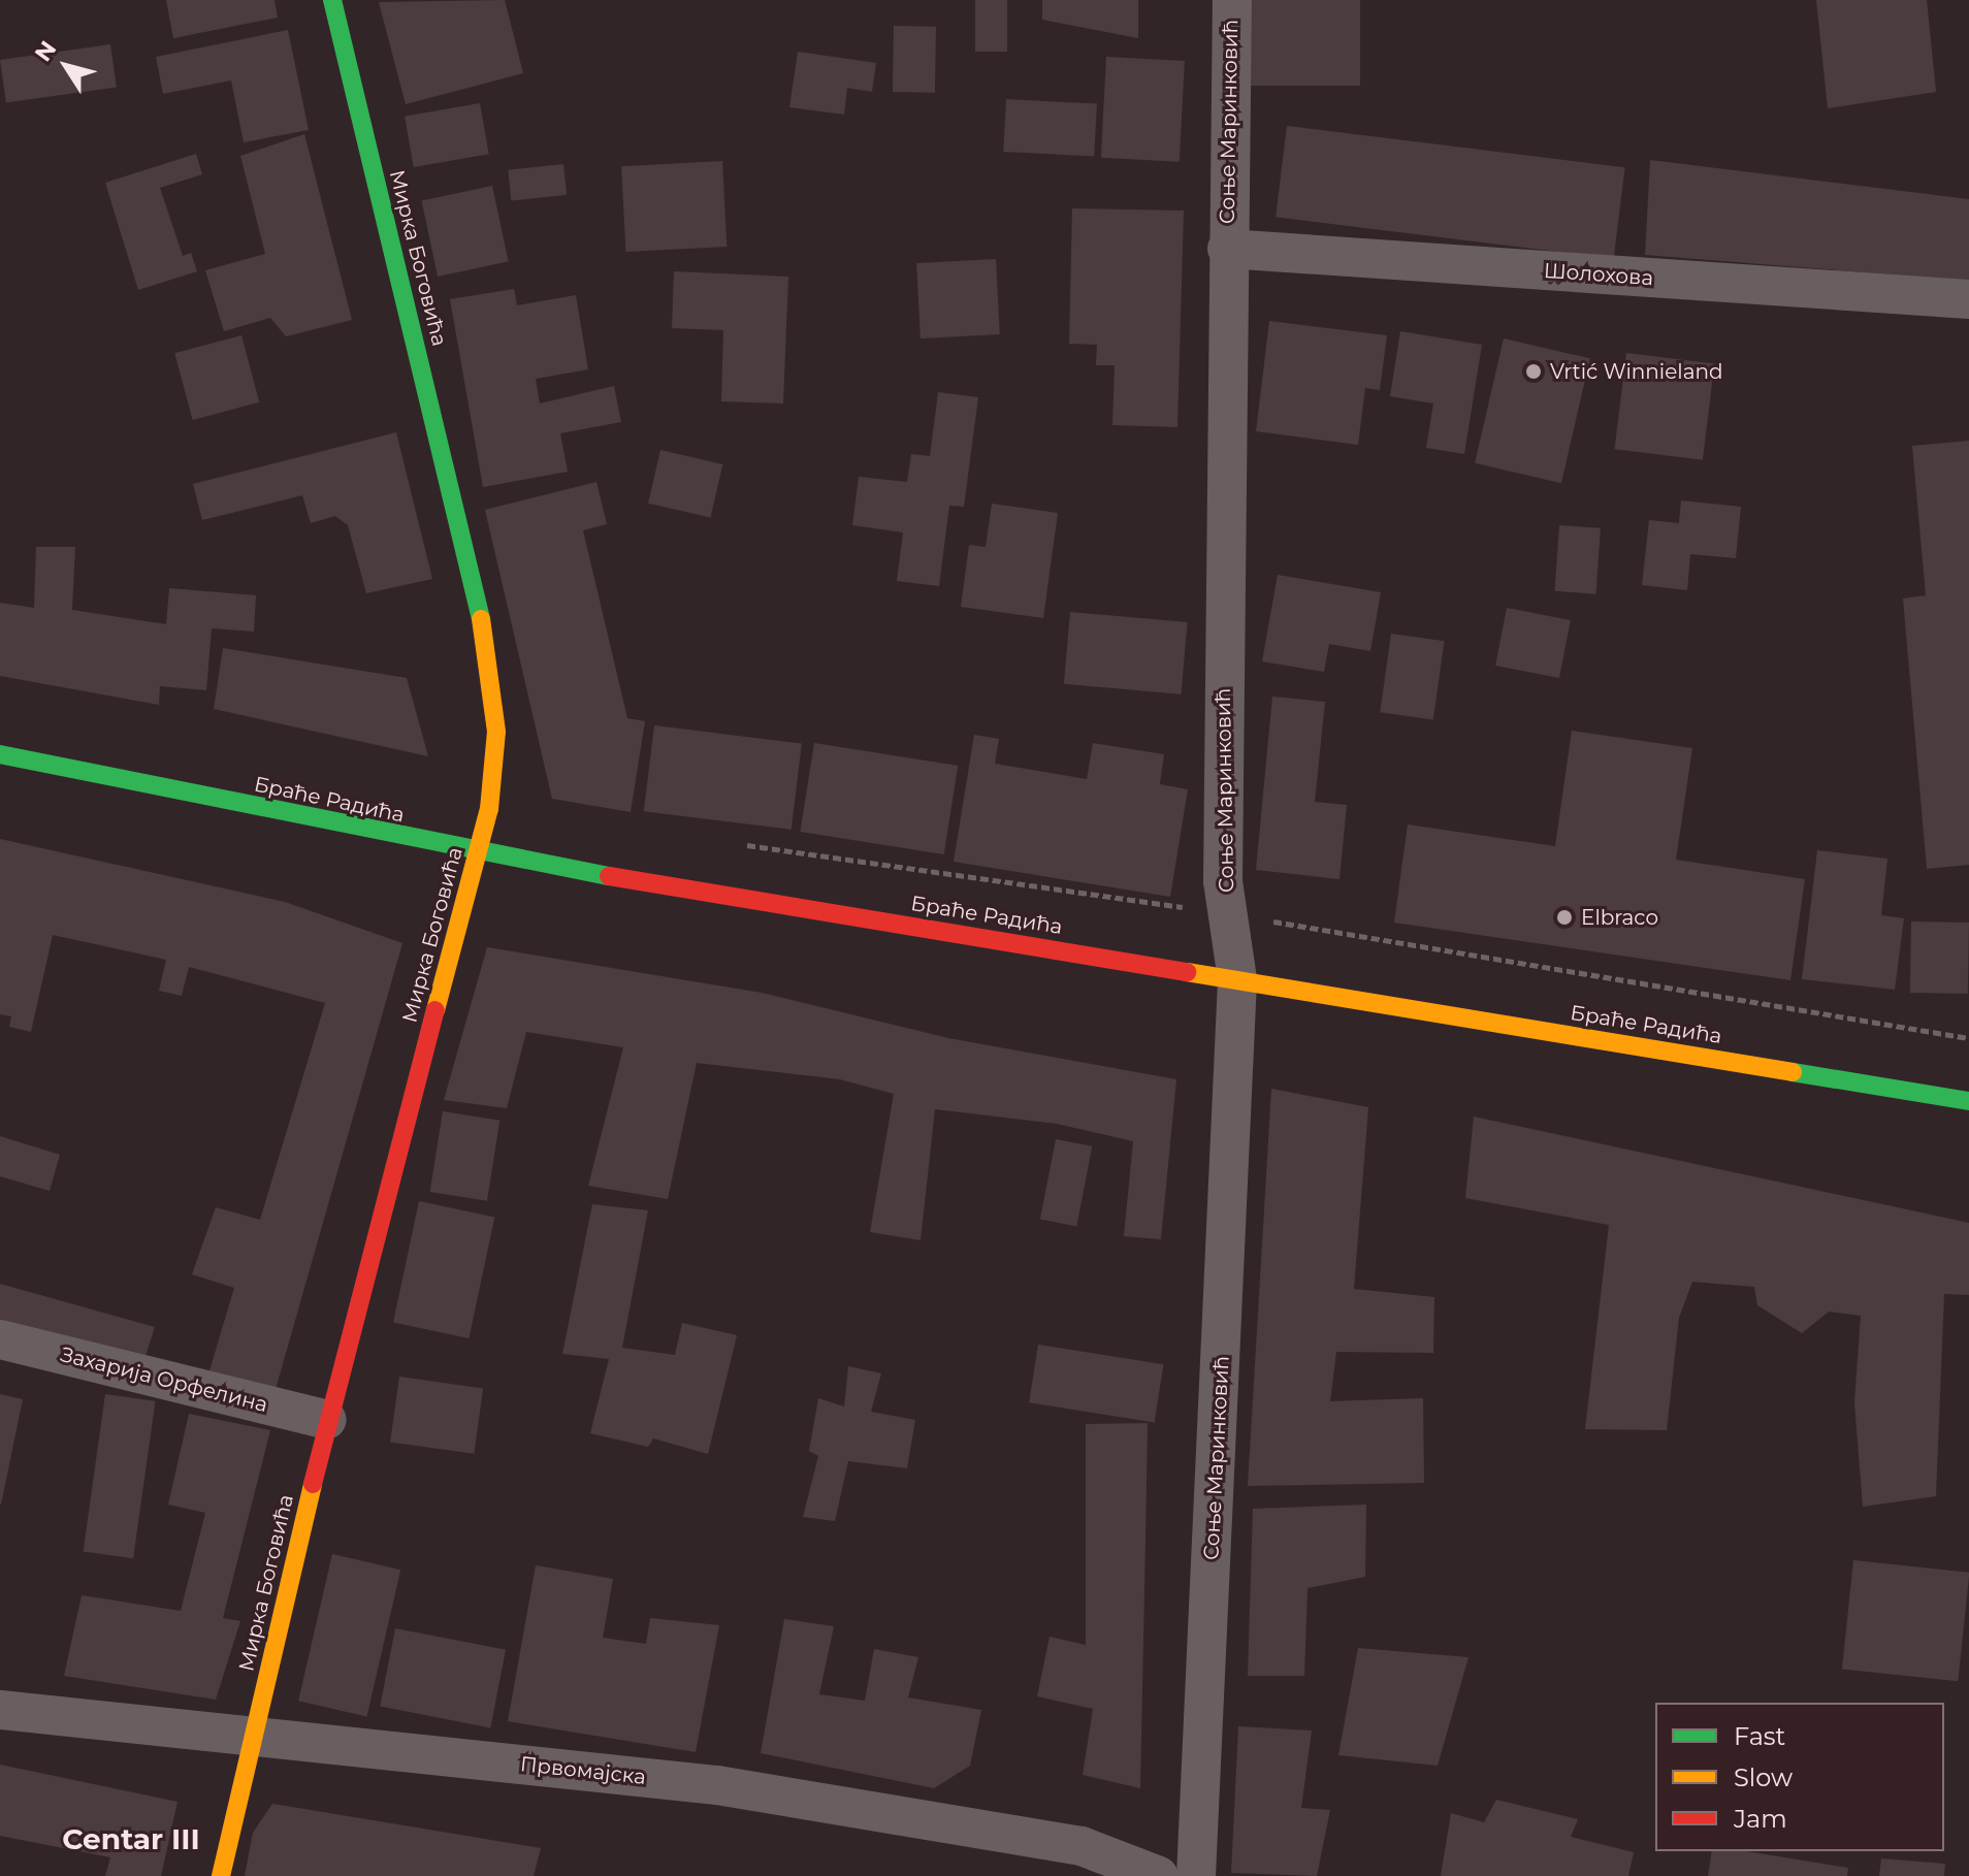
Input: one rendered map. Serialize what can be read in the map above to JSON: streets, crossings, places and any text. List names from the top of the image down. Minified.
{"streets":{"street":["Соње Маринковић","Мирка Боговића","Шолохова","Браће Радића","Захарија Орфелина","Првомајска"]},"crossings":[["Соње Маринковић","Шолохова"],["Соње Маринковић","Браће Радића"],["Мирка Боговића","Браће Радића"],["Мирка Боговића","Захарија Орфелина"],["Мирка Боговића","Првомајска"]],"districts":["Centar III"],"places":["Vrtić Winnieland","Elbraco"],"legend":["Fast","Slow","Jam"],"north":"top left"}
